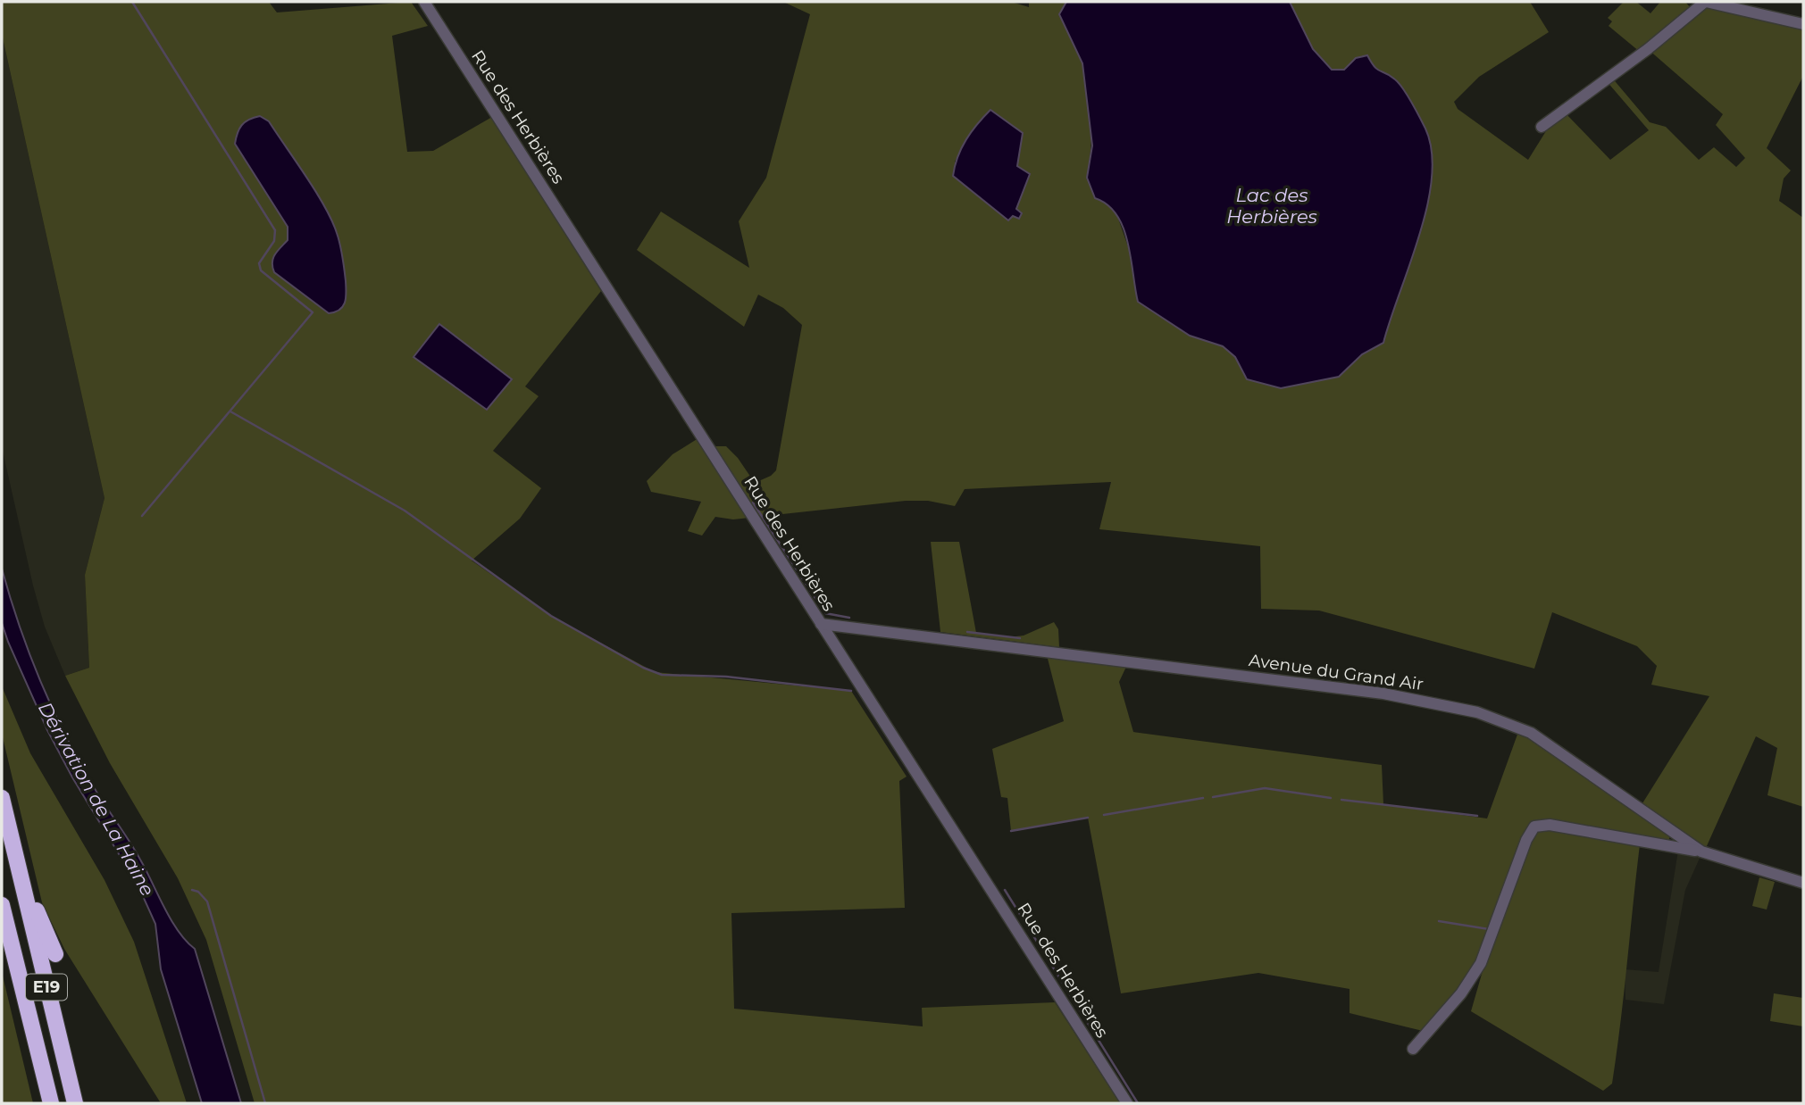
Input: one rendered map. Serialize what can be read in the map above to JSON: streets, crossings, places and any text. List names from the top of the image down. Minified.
{"streets":{"highway":["E19"],"street":["Rue des Herbières","Avenue du Grand Air"]},"crossings":[["Rue des Herbières","Avenue du Grand Air"]],"water":["Lac des Herbières","Dérivation de La Haine"]}
